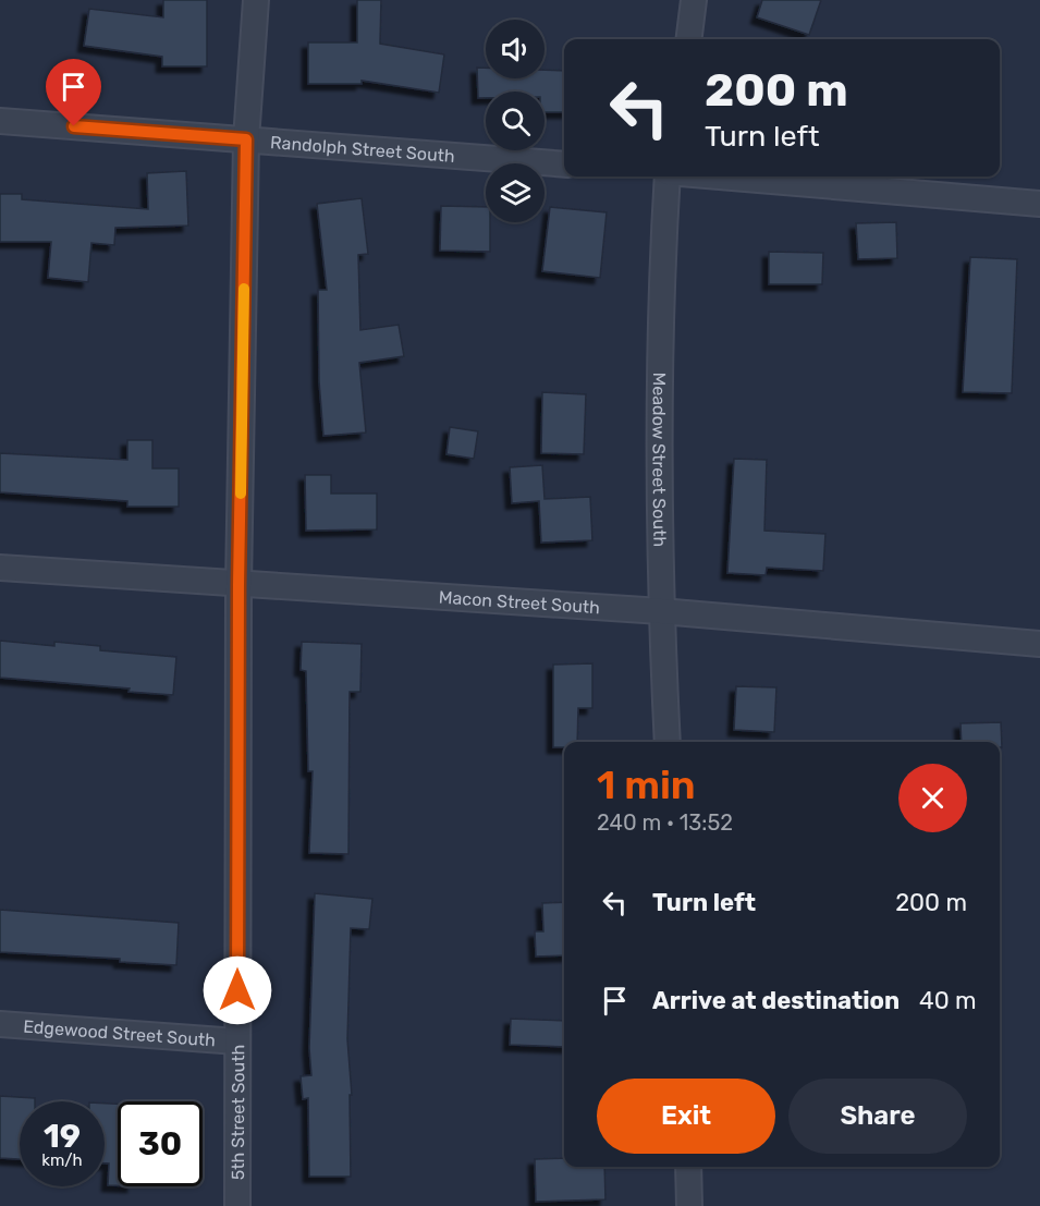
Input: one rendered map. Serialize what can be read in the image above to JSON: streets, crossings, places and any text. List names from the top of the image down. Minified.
{"streets":{"street":["Randolph Street South","Meadow Street South","Macon Street South","Edgewood Street South","5th Street South"]},"crossings":[["Randolph Street South","5th Street South"],["Meadow Street South","Macon Street South"],["Macon Street South","5th Street South"],["Edgewood Street South","5th Street South"]],"page":{"turn":["200 m","Turn left"],"heading":["1 min","240 m · 13:52"],"list":[{"name":"Turn left","value":"200 m"},{"name":"Arrive at destination","value":"40 m"}],"buttons":["Exit","Share"],"speed":"19 km/h","limit":"30"}}
